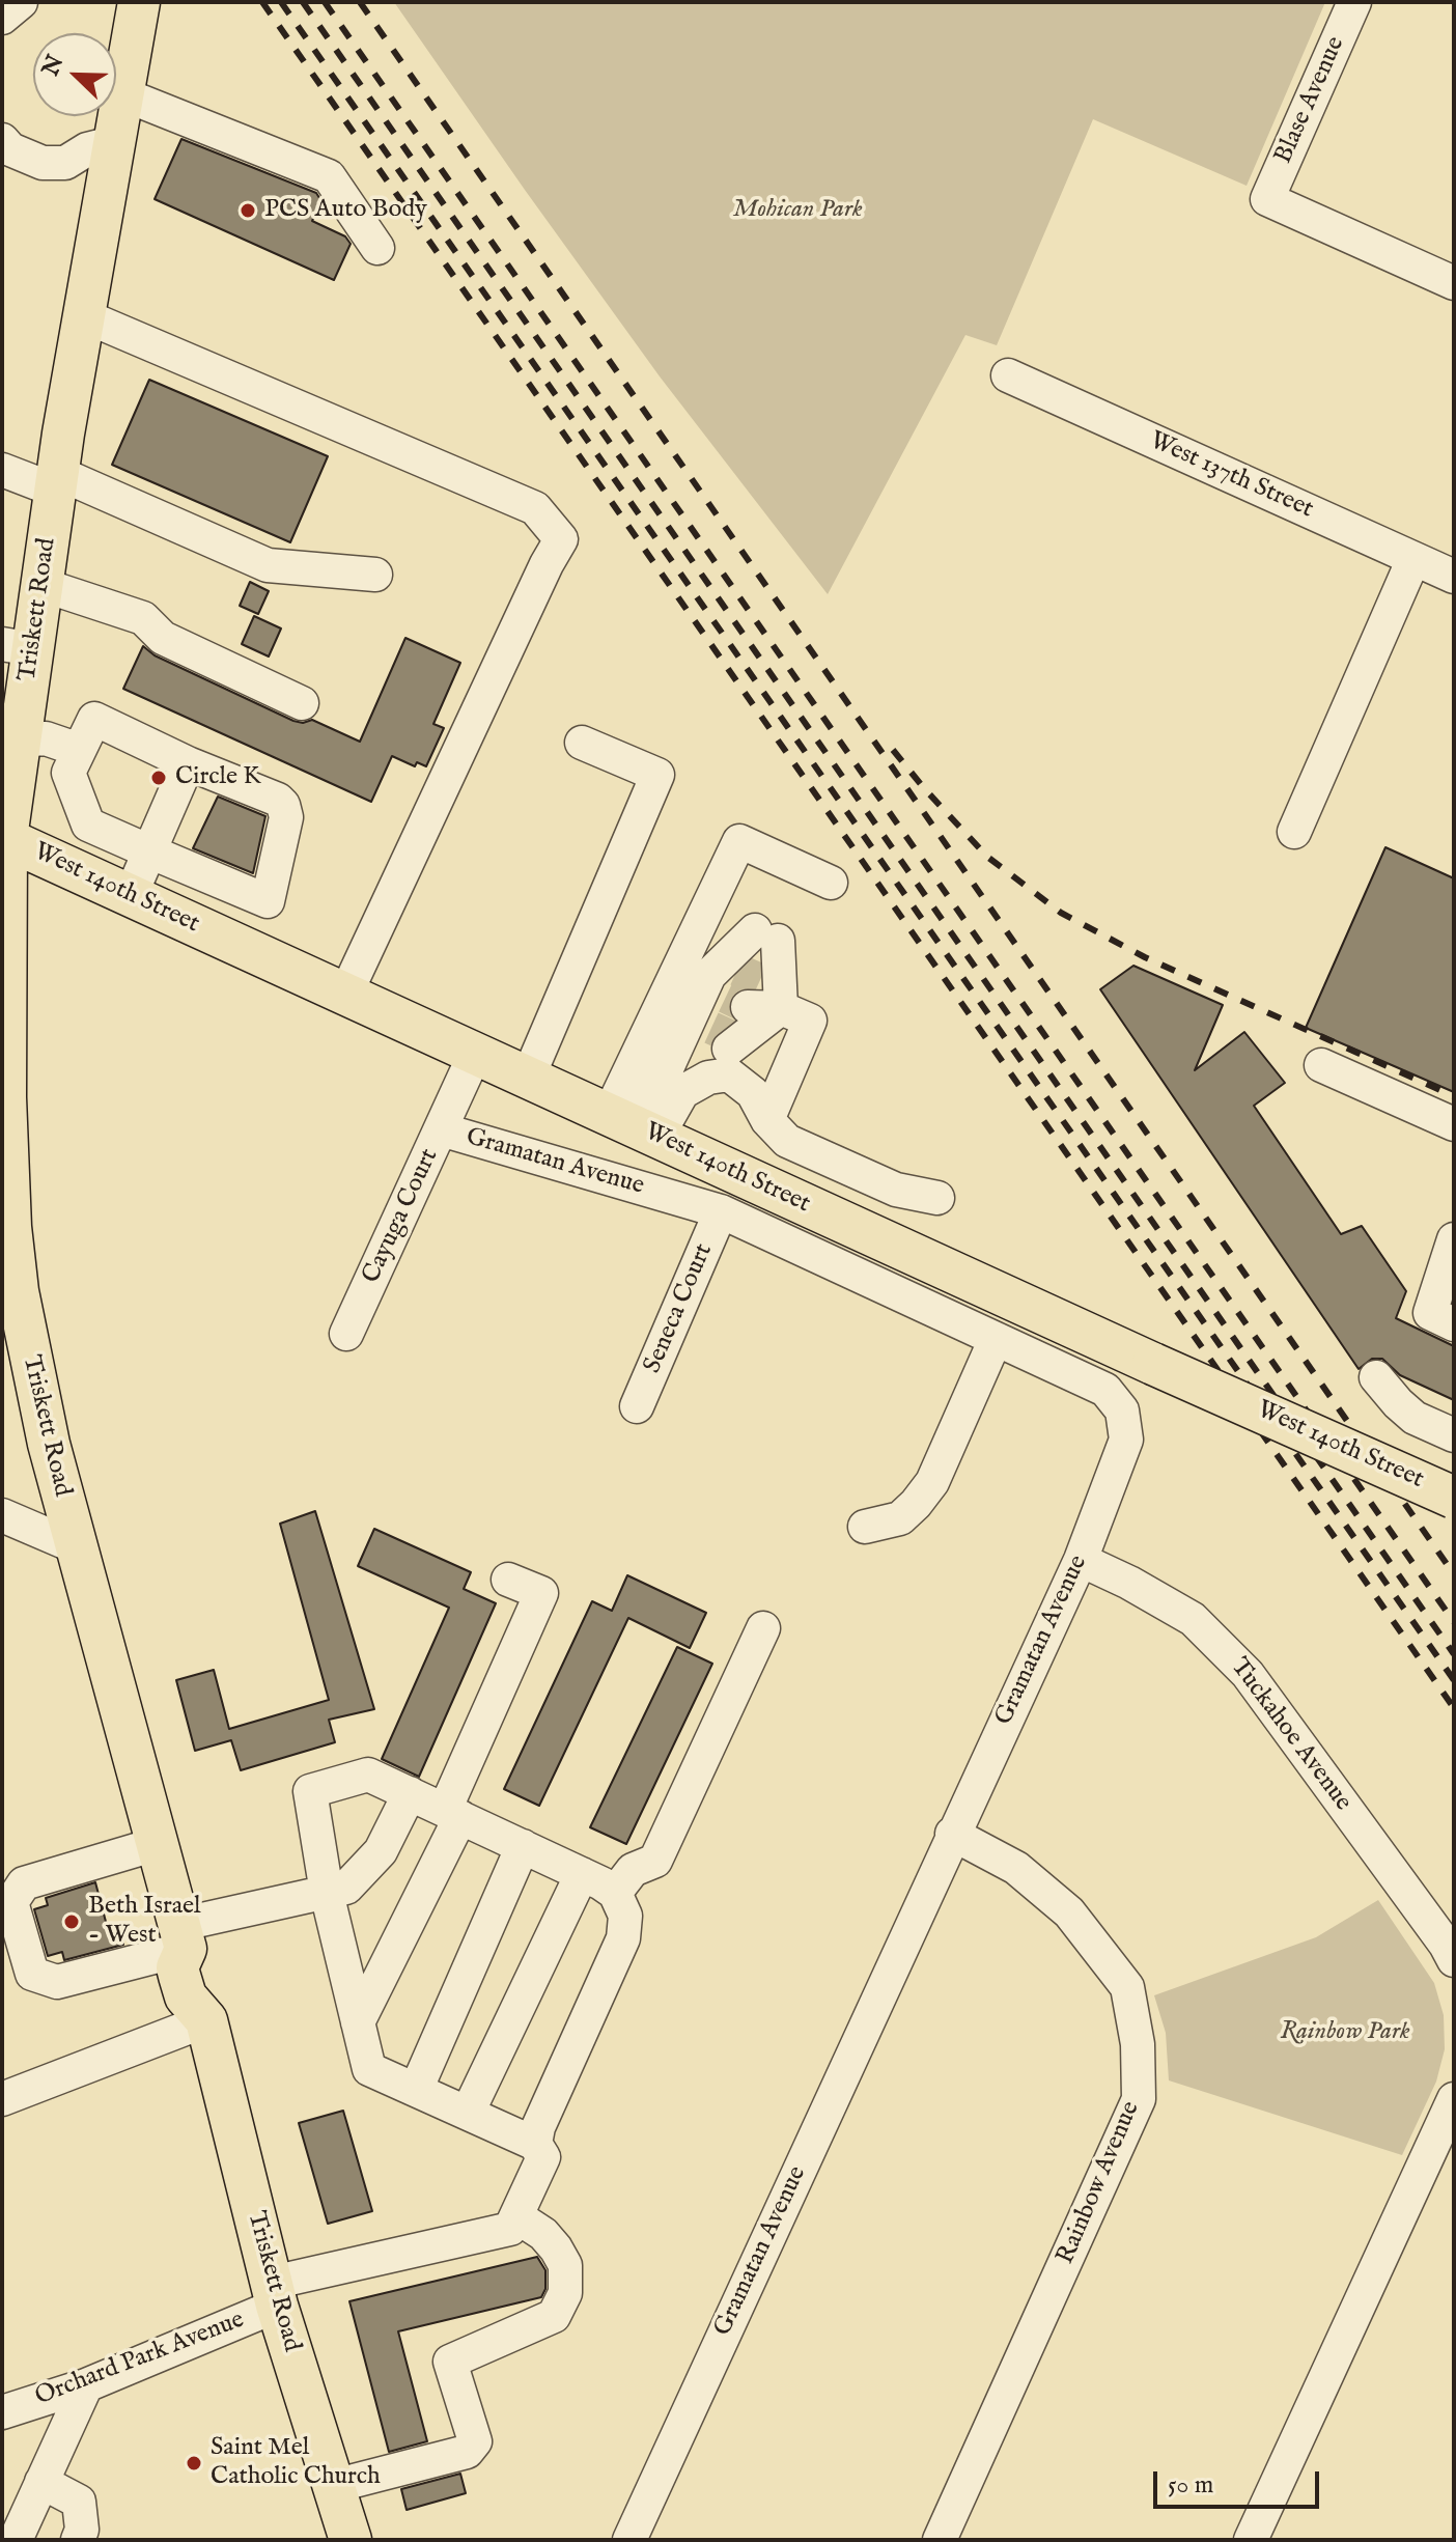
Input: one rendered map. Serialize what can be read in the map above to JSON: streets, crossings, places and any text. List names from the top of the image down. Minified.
{"streets":{"main road":["Triskett Road","West 140th Street"],"street":["Blase Avenue","West 137th Street","Gramatan Avenue","Cayuga Court","Seneca Court","Tuckahoe Avenue","Rainbow Avenue","Orchard Park Avenue"]},"crossings":[["Triskett Road","West 140th Street"],["Triskett Road","Orchard Park Avenue"],["West 140th Street","Cayuga Court"],["Gramatan Avenue","Cayuga Court"],["Gramatan Avenue","Seneca Court"],["Gramatan Avenue","Tuckahoe Avenue"],["Gramatan Avenue","Rainbow Avenue"]],"parks":["Mohican Park","Rainbow Park"],"places":["PCS Auto Body","Circle K","Beth Israel - West","Saint Mel Catholic Church"],"scale_bar":"50 m","north":"top left"}
